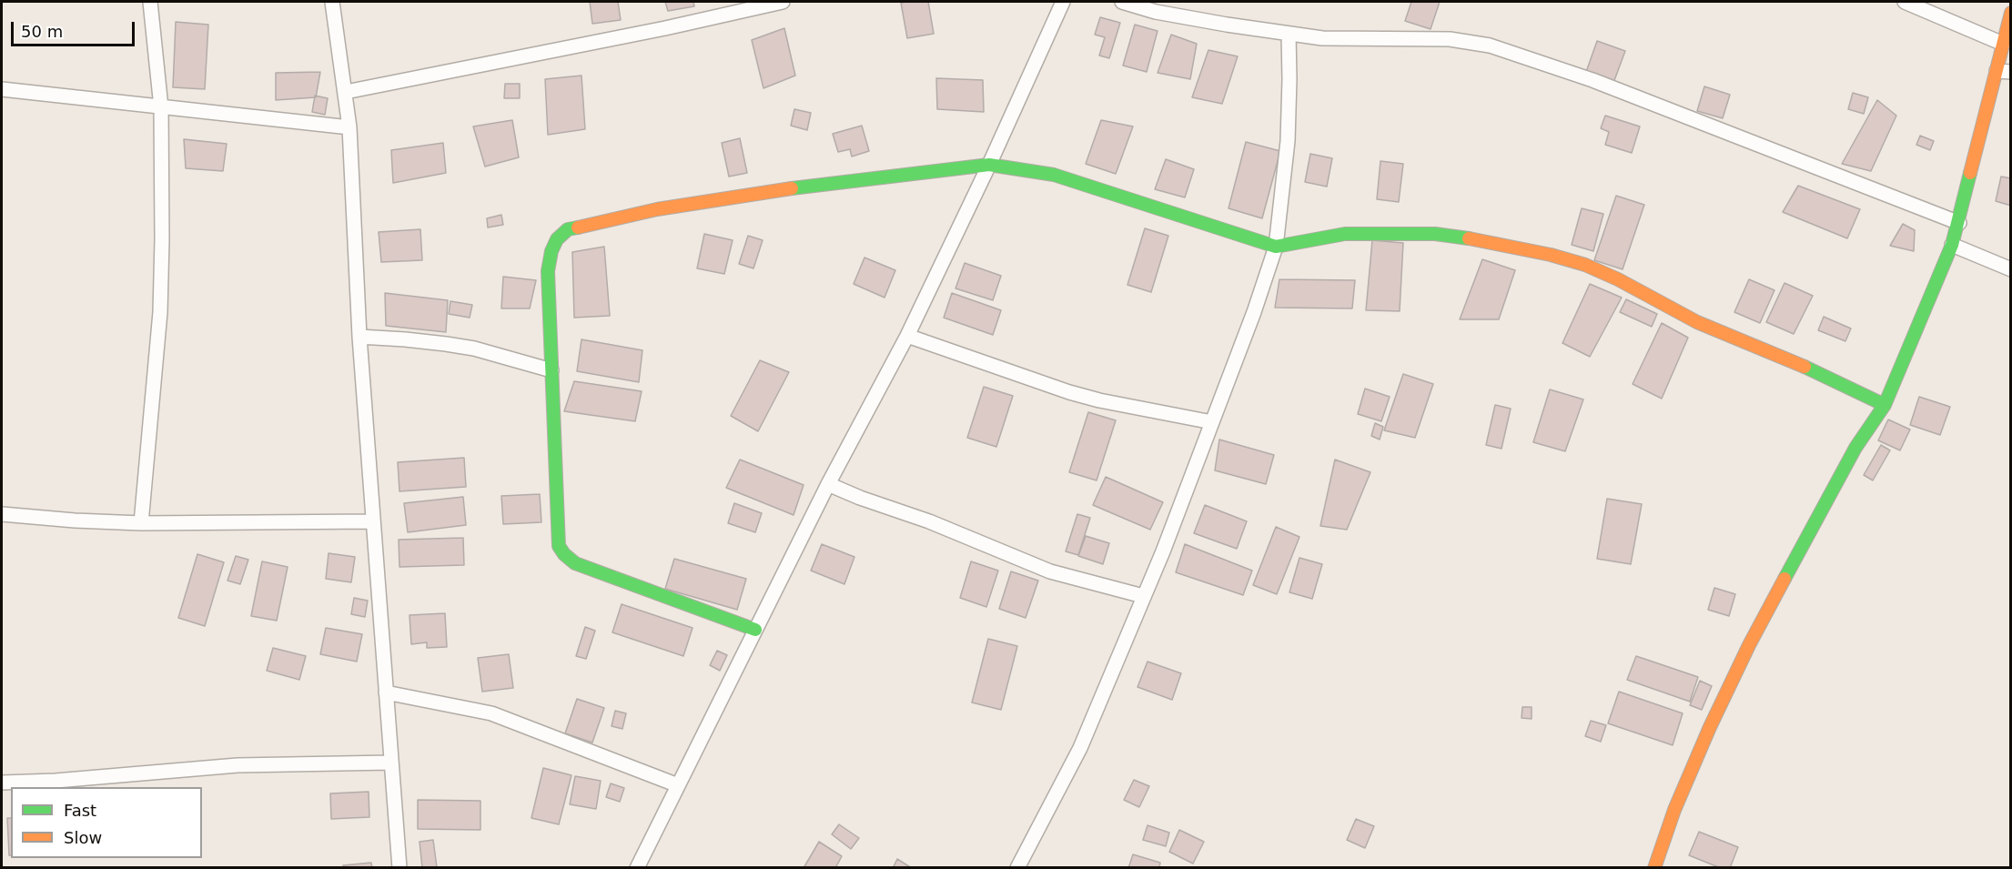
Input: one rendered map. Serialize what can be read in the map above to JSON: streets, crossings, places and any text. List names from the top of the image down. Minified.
{"legend":["Fast","Slow"],"scale_bar":"50 m"}
